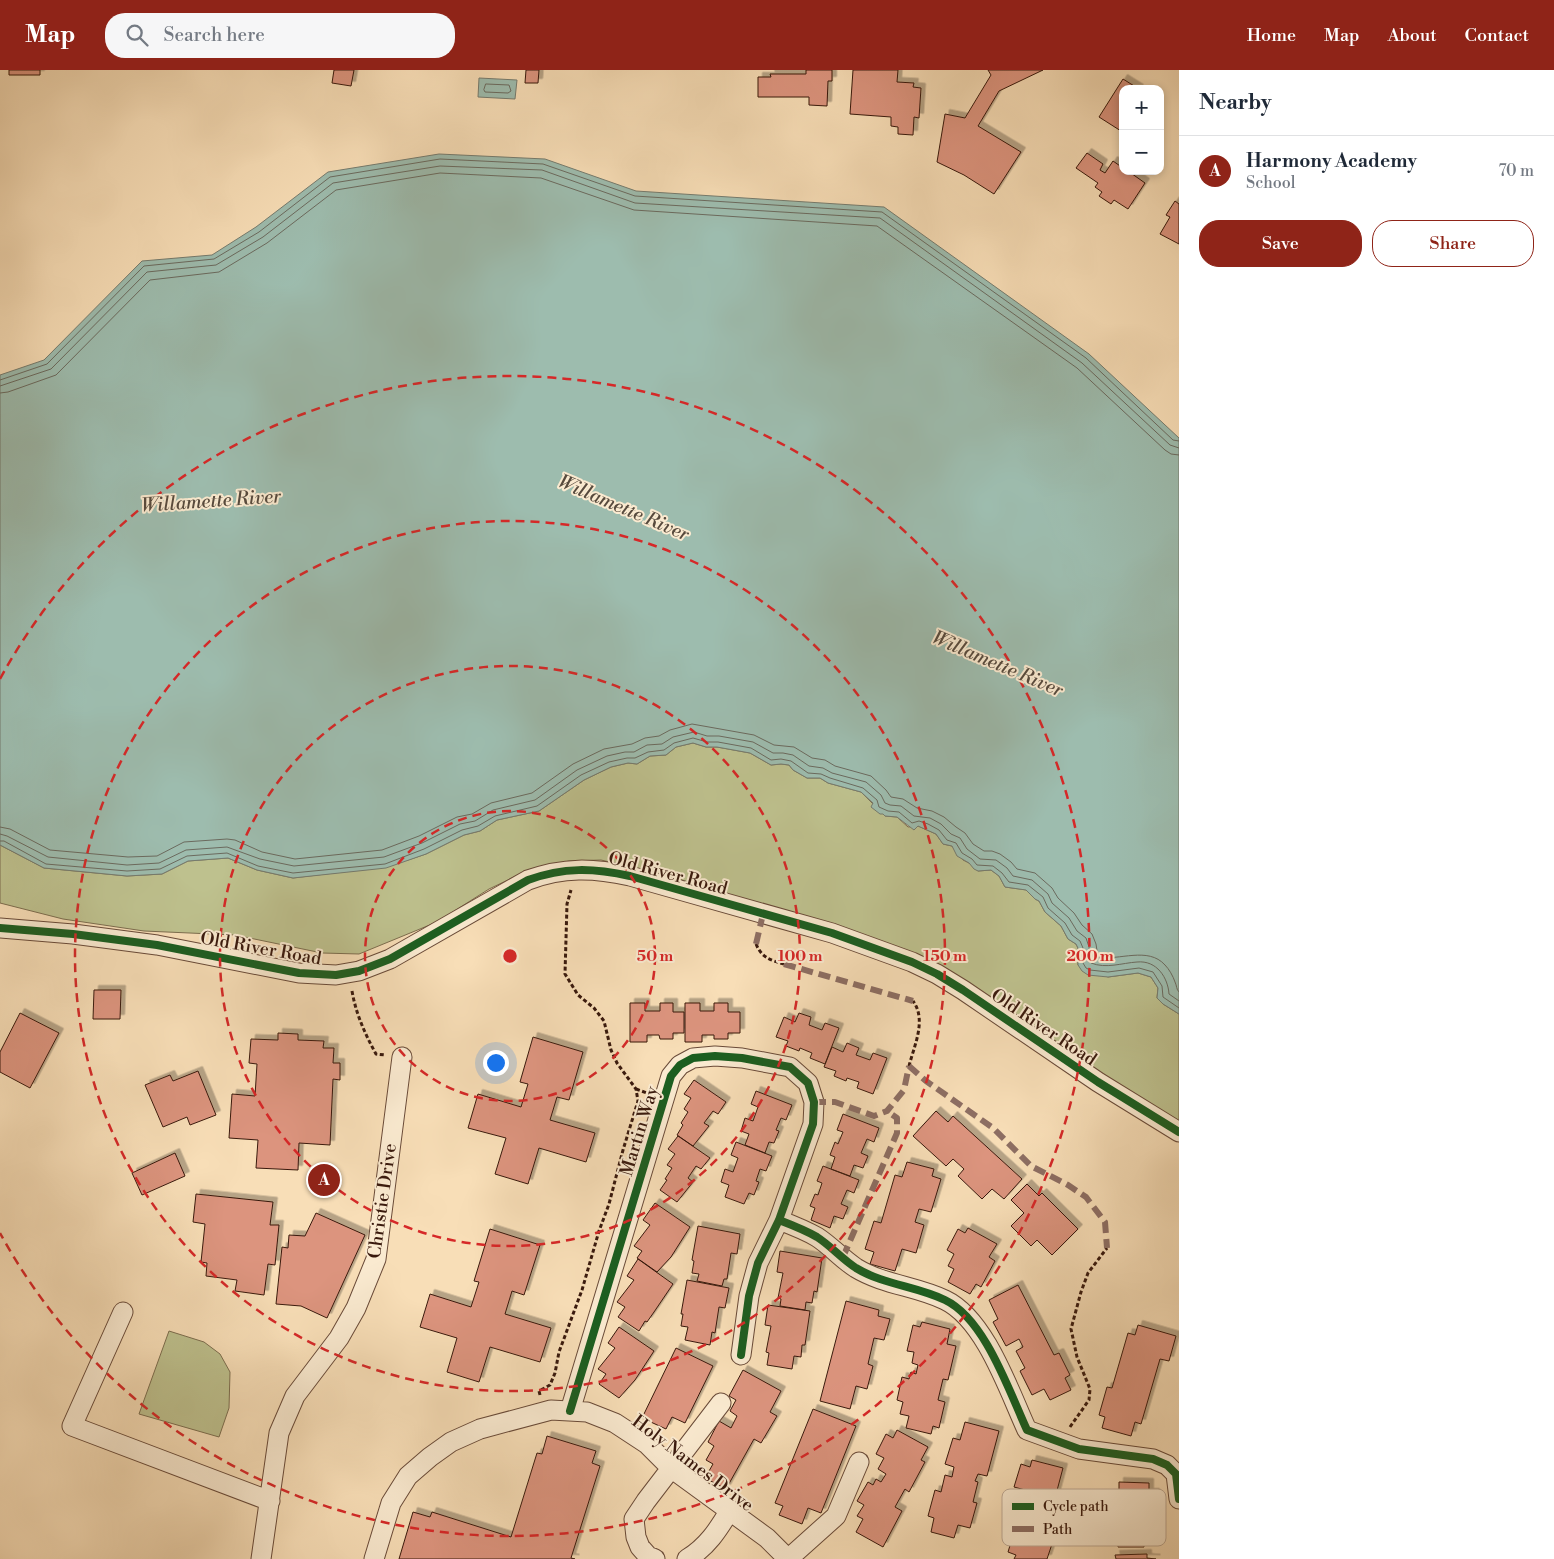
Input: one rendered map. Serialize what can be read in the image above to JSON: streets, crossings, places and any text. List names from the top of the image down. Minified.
{"streets":{"street":["Old River Road","Martin Way","Christie Drive","Holy Names Drive"]},"crossings":[["Martin Way","Holy Names Drive"]],"water":["Willamette River"],"legend":["Cycle path","Path"],"page":{"header":"Map","search":"Search here","nav":["Home","Map","About","Contact"],"heading":"Nearby","map_buttons":["+","−"],"list":[{"mark":"A","name":"Harmony Academy","note":"School","value":"70 m"}],"buttons":["Save","Share"],"pins":"A"},"rings":["50 m","100 m","150 m","200 m"]}
